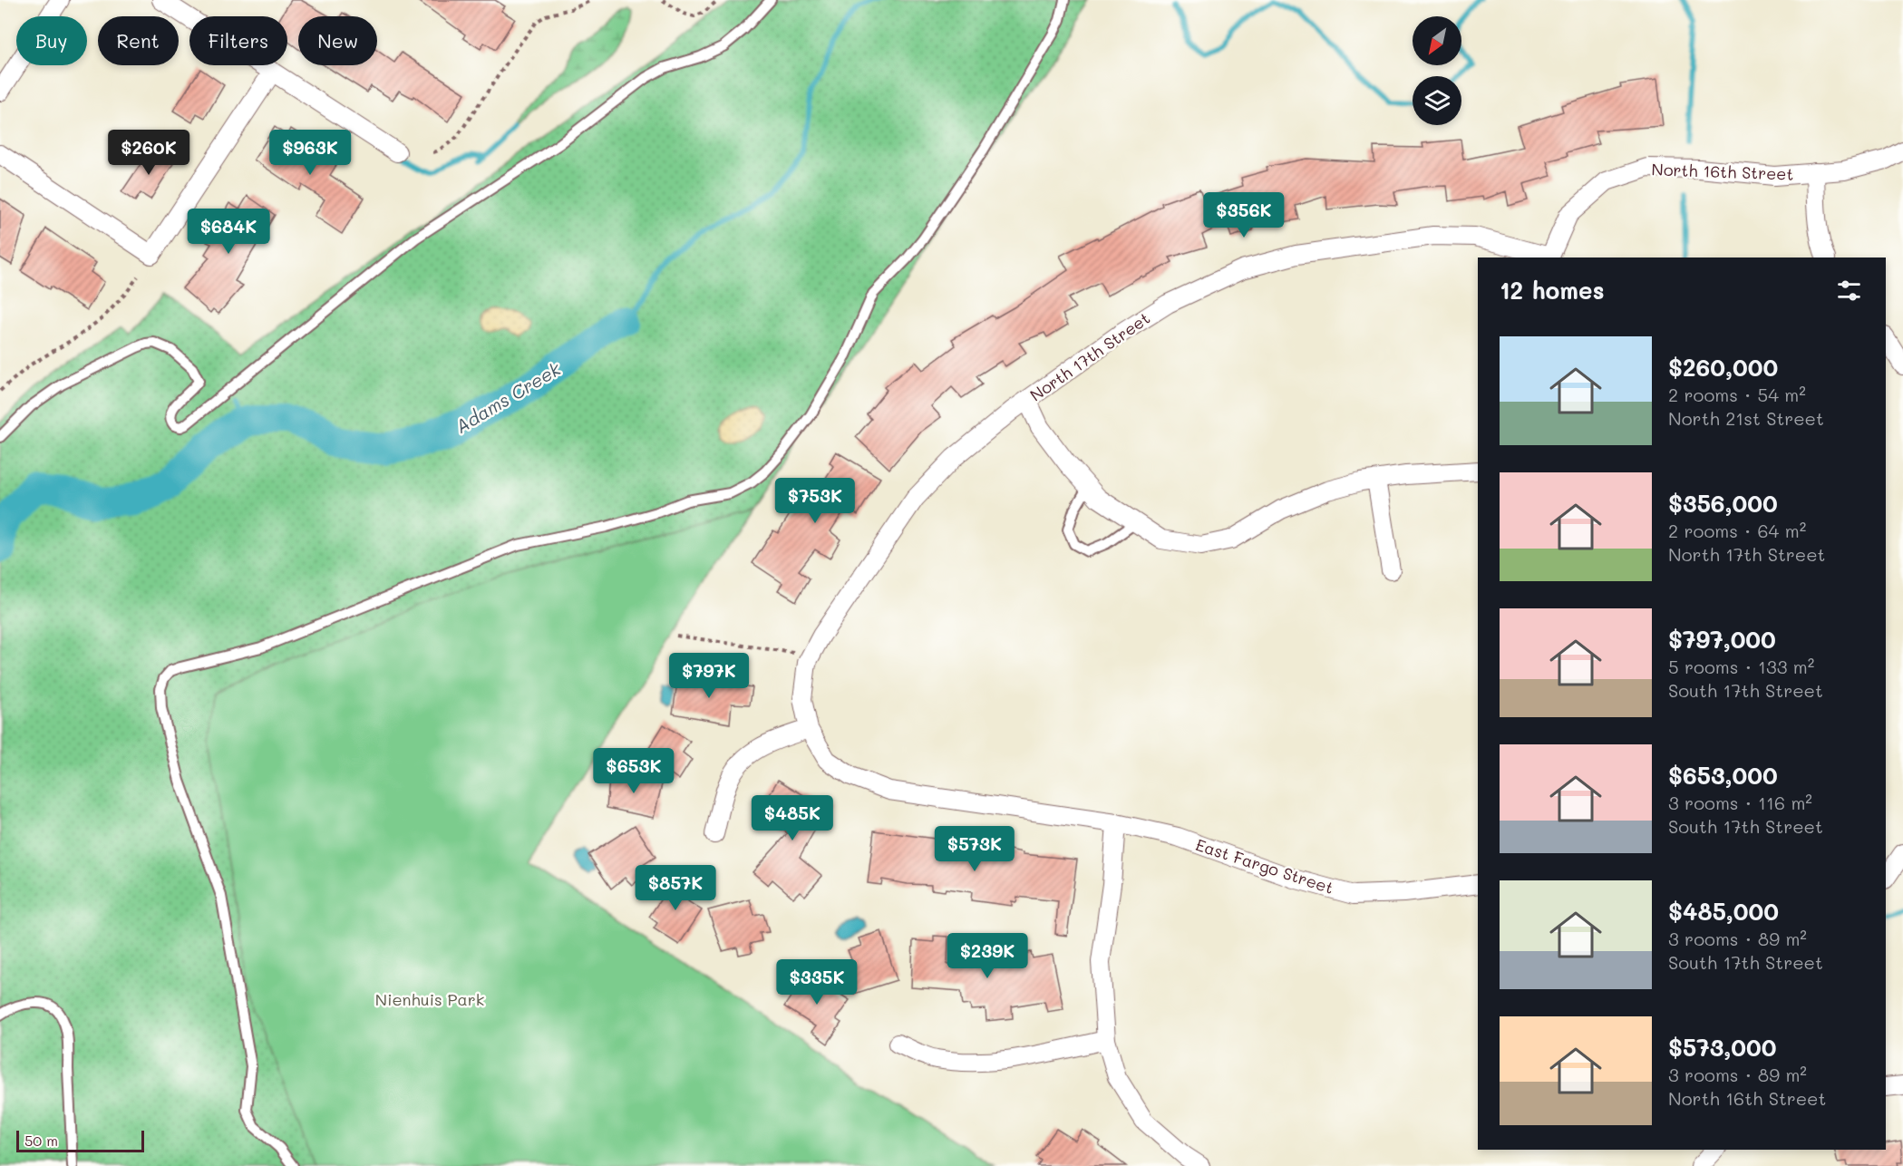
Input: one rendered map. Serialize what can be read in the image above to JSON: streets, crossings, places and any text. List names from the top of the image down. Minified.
{"streets":{"street":["North 16th Street","North 17th Street","East Fargo Street"]},"crossings":[["North 16th Street","North 17th Street"]],"water":["Adams Creek"],"parks":["Nienhuis Park"],"scale_bar":"50 m","north":"bottom left","page":{"chip":["Buy","Rent","Filters","New"],"price":["$260K","$963K","$356K","$684K","$753K","$797K","$653K","$485K","$573K","$857K","$239K","$335K"],"heading":"12 homes","list":[{"name":"$260,000","note":"2 rooms · 54 m² · North 21st Street"},{"name":"$356,000","note":"2 rooms · 64 m² · North 17th Street"},{"name":"$797,000","note":"5 rooms · 133 m² · South 17th Street"},{"name":"$653,000","note":"3 rooms · 116 m² · South 17th Street"},{"name":"$485,000","note":"3 rooms · 89 m² · South 17th Street"},{"name":"$573,000","note":"3 rooms · 89 m² · North 16th Street"}],"scale":"50 m"}}
